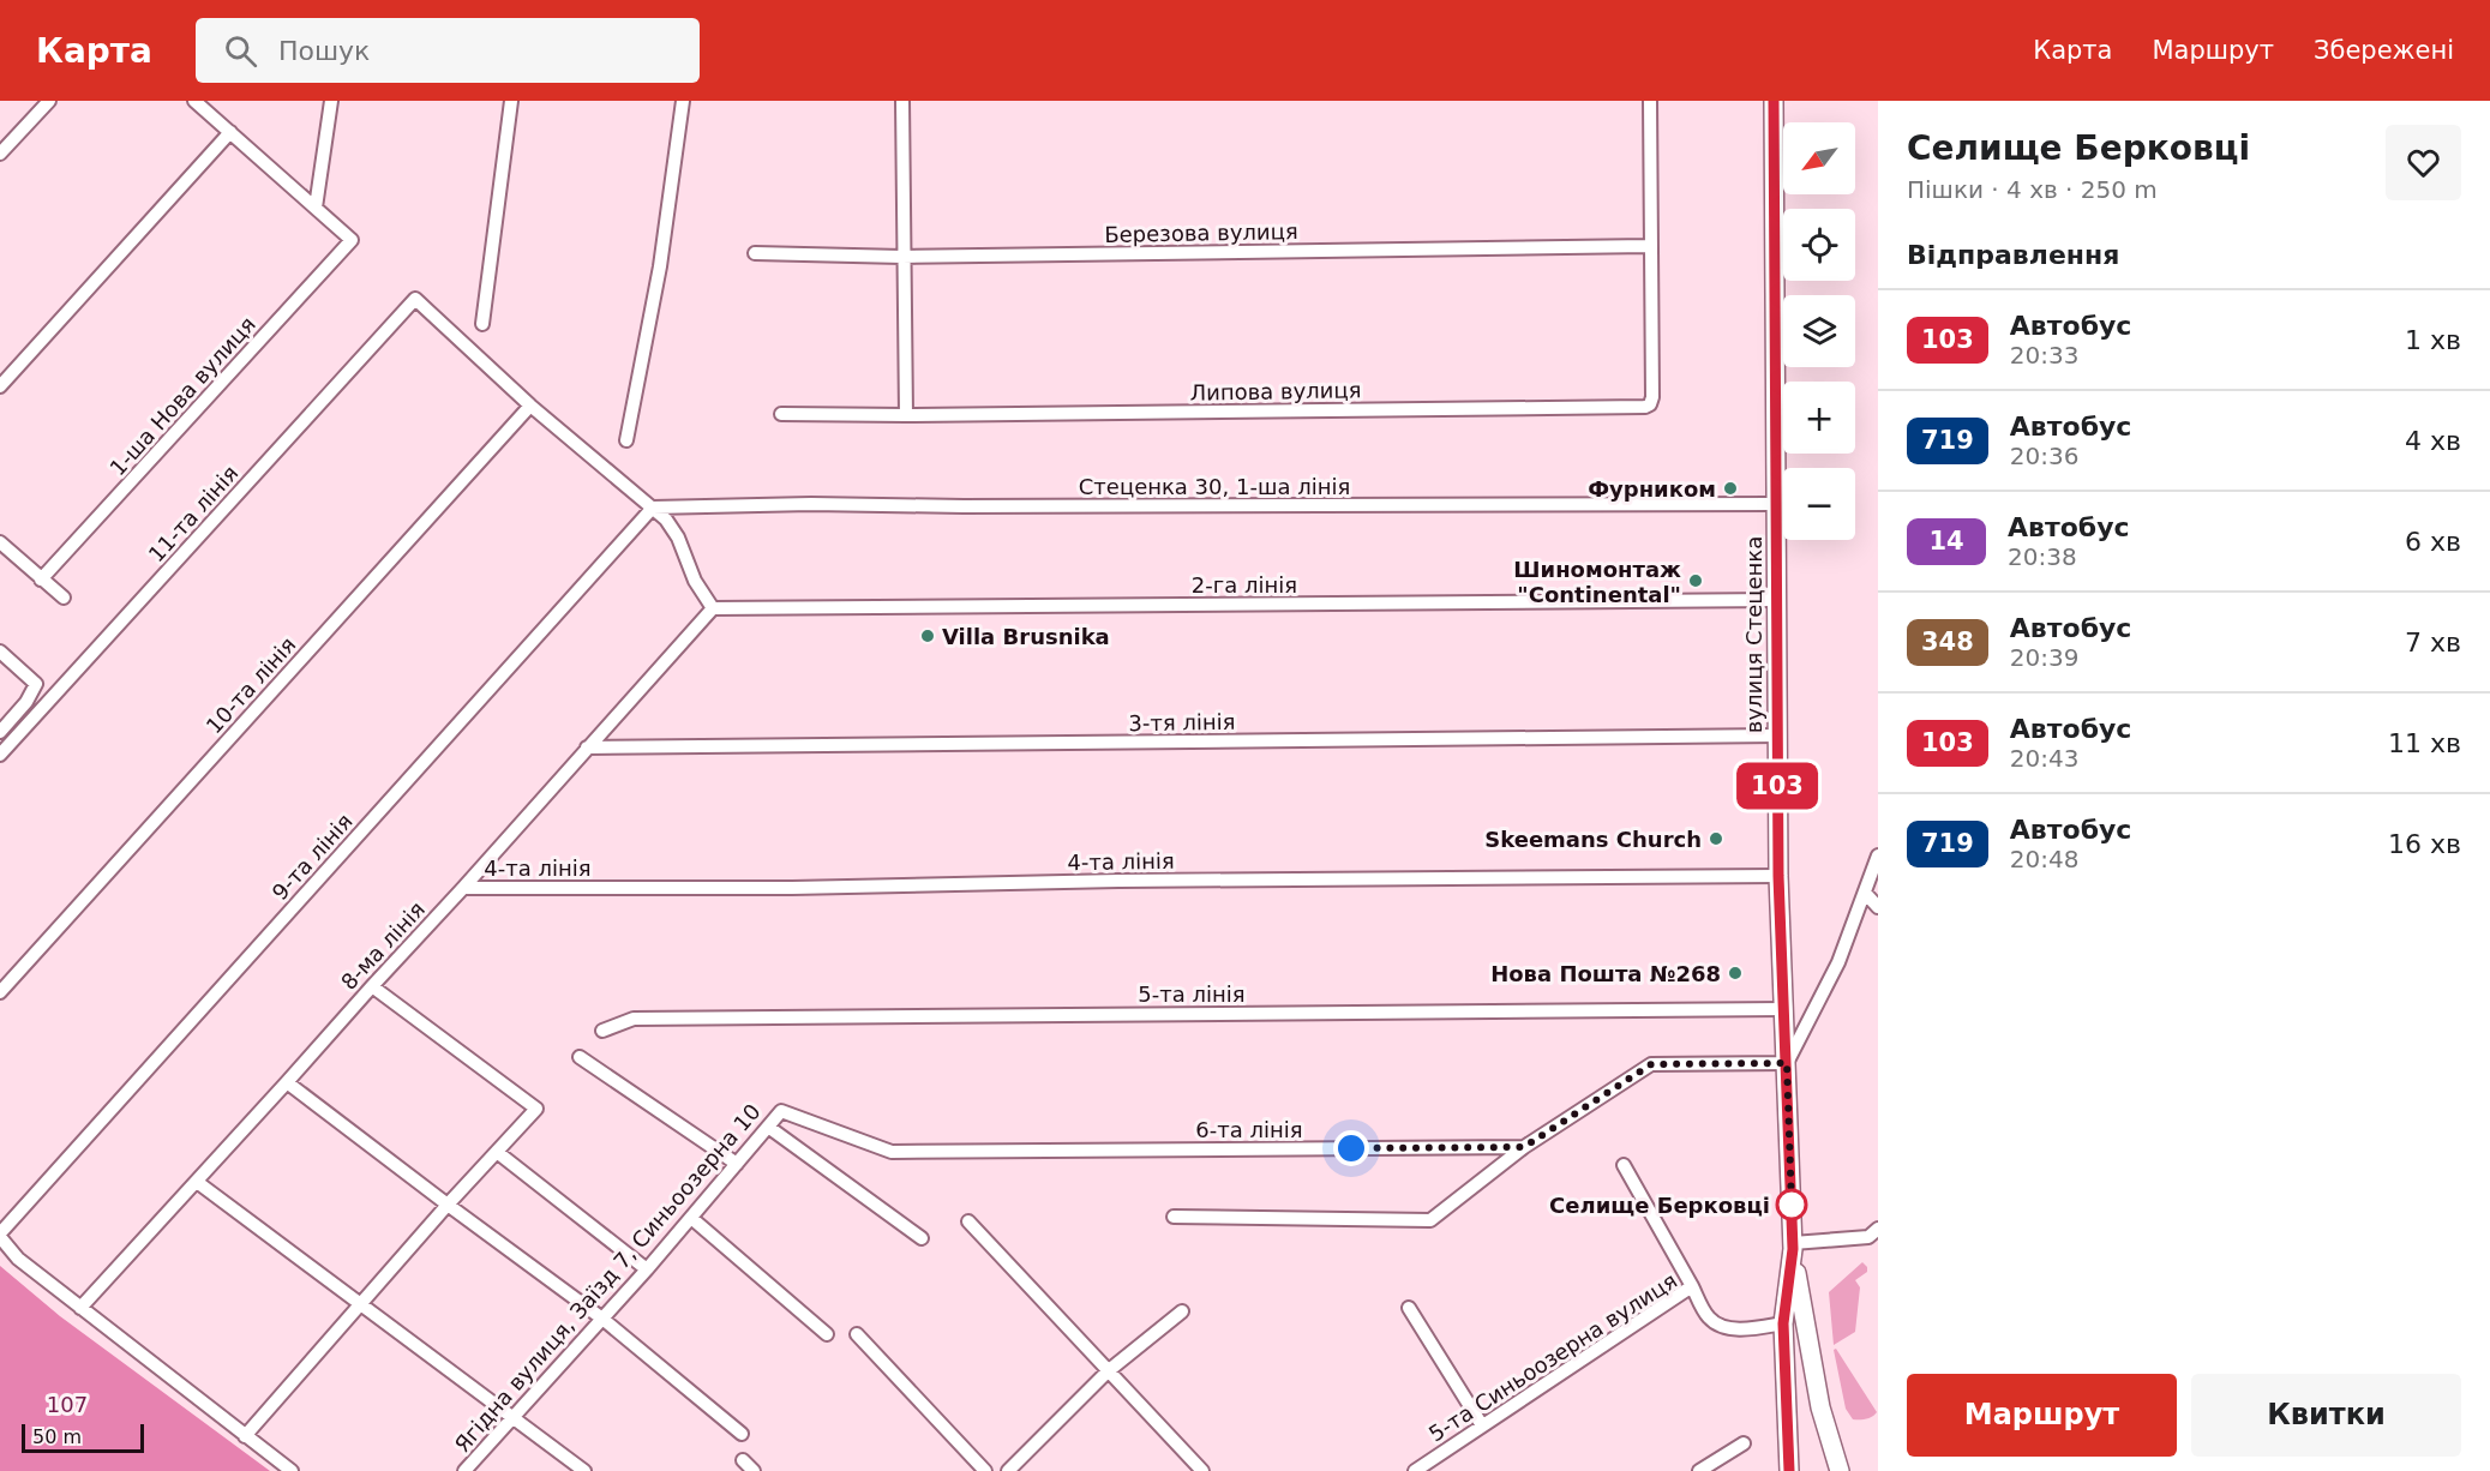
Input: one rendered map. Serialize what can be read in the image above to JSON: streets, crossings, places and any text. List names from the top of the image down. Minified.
{"streets":{"main road":["вулиця Стеценка"],"street":["Березова вулиця","Липова вулиця","1-ша Нова вулиця","Стеценка 30, 1-ша лінія","11-та лінія","2-га лінія","10-та лінія","3-тя лінія","9-та лінія","4-та лінія","8-ма лінія","5-та лінія","6-та лінія","Ягідна вулиця, Заїзд 7, Синьоозерна 10","5-та Синьоозерна вулиця"]},"crossings":[["Березова вулиця","Липова вулиця"],["Стеценка 30, 1-ша лінія","вулиця Стеценка"],["Стеценка 30, 1-ша лінія","9-та лінія"],["11-та лінія","10-та лінія"],["2-га лінія","вулиця Стеценка"],["2-га лінія","8-ма лінія"],["вулиця Стеценка","3-тя лінія"],["вулиця Стеценка","4-та лінія"],["вулиця Стеценка","5-та лінія"],["вулиця Стеценка","5-та Синьоозерна вулиця"],["3-тя лінія","8-ма лінія"],["4-та лінія","8-ма лінія"],["6-та лінія","Ягідна вулиця, Заїзд 7, Синьоозерна 10"]],"parks":["107"],"places":["Фурником","Шиномонтаж \"Continental\"","Villa Brusnika","Skeemans Church","Нова Пошта №268","Селище Берковці"],"lines":["bus line 103"],"scale_bar":"50 m","north":"bottom left","page":{"header":"Карта","search":"Пошук","nav":["Карта","Маршрут","Збережені"],"on_map":"103","heading":[["Селище Берковці","Пішки · 4 хв · 250 m"],"Відправлення"],"map_buttons":["+","−"],"list":[{"mark":"103","name":"Автобус","note":"20:33","value":"1 хв"},{"mark":"719","name":"Автобус","note":"20:36","value":"4 хв"},{"mark":"14","name":"Автобус","note":"20:38","value":"6 хв"},{"mark":"348","name":"Автобус","note":"20:39","value":"7 хв"},{"mark":"103","name":"Автобус","note":"20:43","value":"11 хв"},{"mark":"719","name":"Автобус","note":"20:48","value":"16 хв"}],"buttons":["Маршрут","Квитки"],"scale":"50 m"}}
